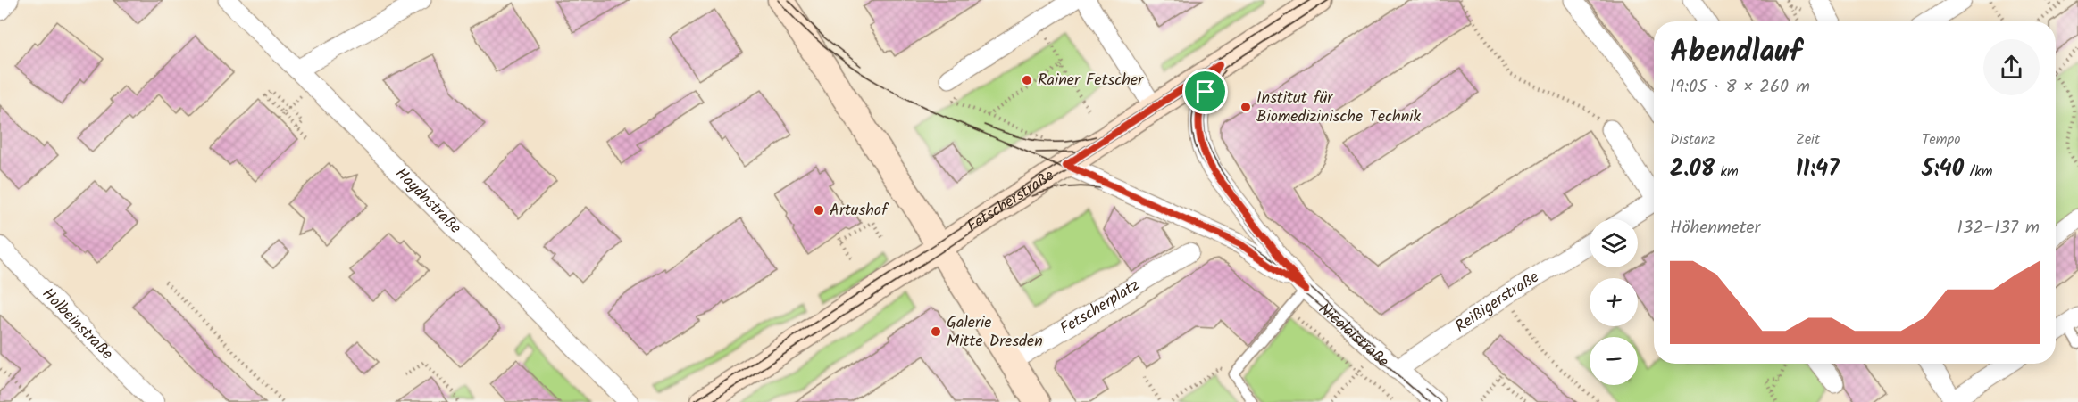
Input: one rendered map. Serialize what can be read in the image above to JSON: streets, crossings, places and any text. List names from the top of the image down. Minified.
{"streets":{"main road":["Fetscherstraße"],"street":["Haydnstraße","Reißigerstraße","Fetscherplatz","Holbeinstraße","Nicolaistraße"]},"crossings":[["Fetscherstraße","Nicolaistraße"],["Reißigerstraße","Nicolaistraße"]],"places":["Rainer Fetscher","Institut für Biomedizinische Technik","Artushof","Galerie Mitte Dresden"],"page":{"heading":["Abendlauf","19:05 · 8 × 260 m"],"stats":[["Distanz","2.08 km"],["Zeit","11:47"],["Tempo","5:40 /km"]],"chart":["Höhenmeter","132–137 m"],"map_buttons":["+","−"]}}
